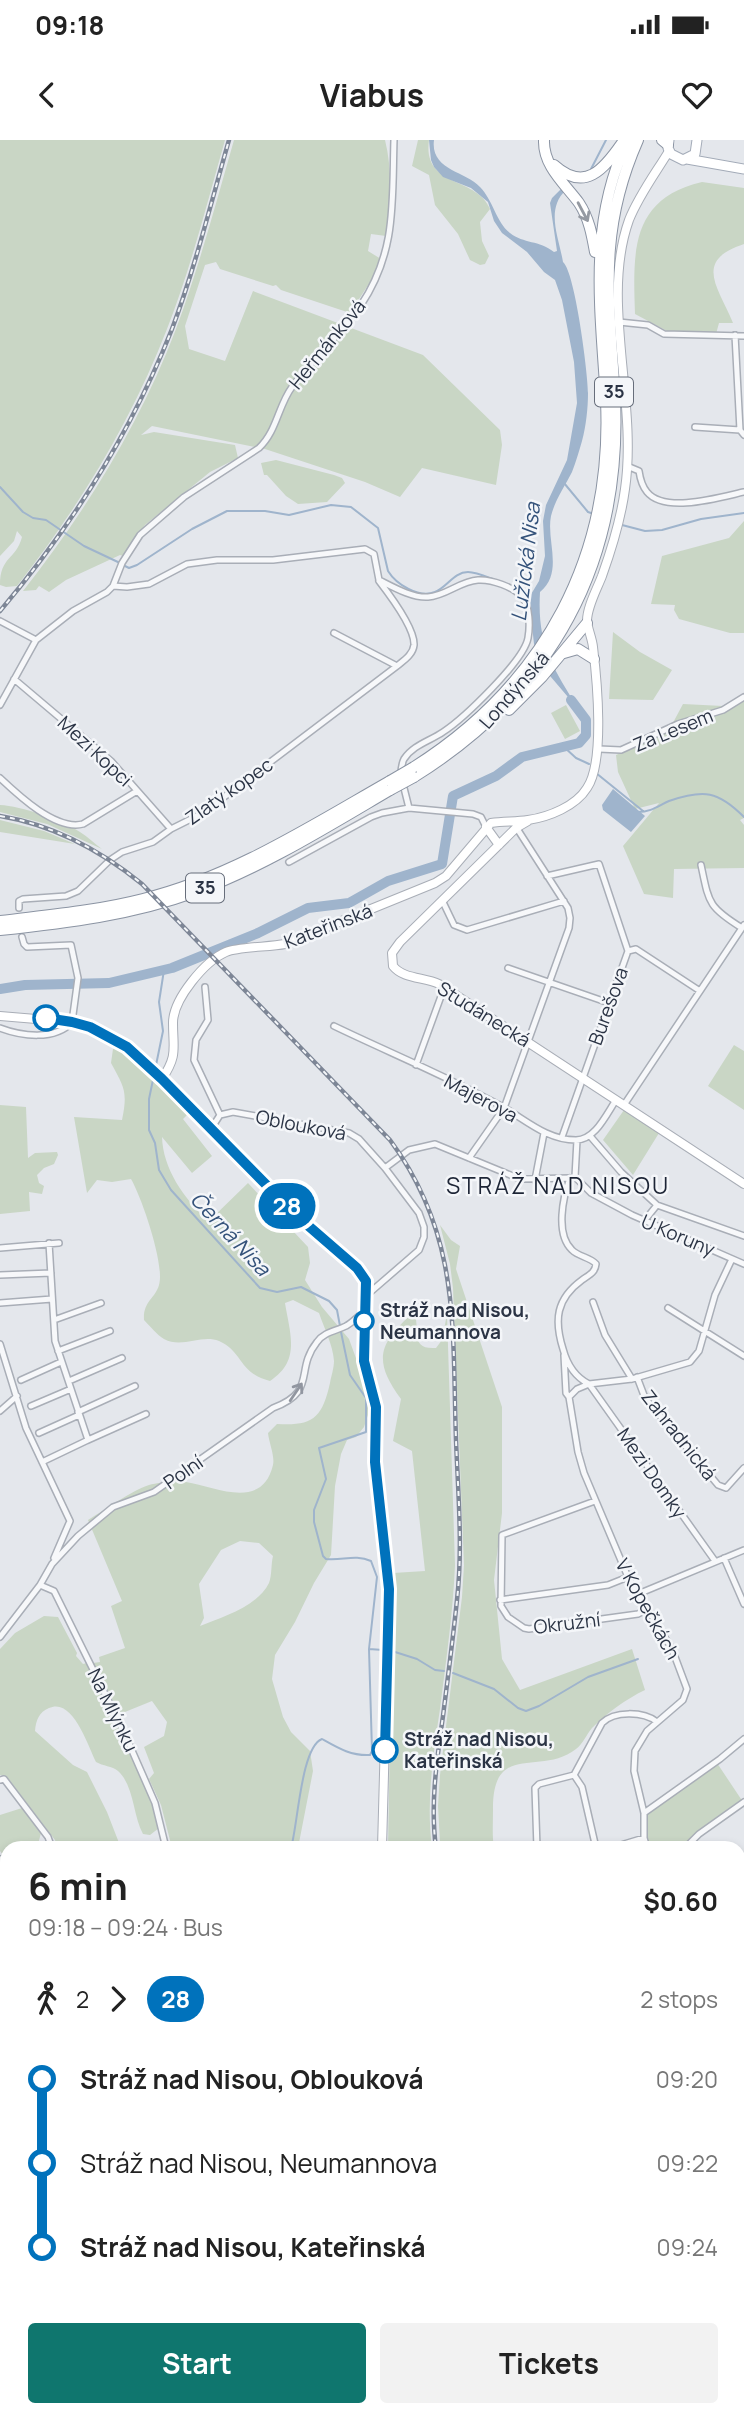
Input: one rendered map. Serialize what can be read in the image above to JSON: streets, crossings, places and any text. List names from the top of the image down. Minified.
{"streets":{"highway":["35","Londýnská"],"street":["Heřmánková","Za Lesem","Mezi Kopci","Zlatý kopec","Kateřinská","Burešova","Studánecká","Majerova","Oblouková","U Koruny","Zahradnická","Polní","Mezi Domky","V Kopečkách","Okružní","Na Mlýnku"]},"crossings":[["Heřmánková","Zlatý kopec"],["Mezi Kopci","Zlatý kopec"],["Burešova","Studánecká"],["Burešova","Majerova"],["U Koruny","V Kopečkách"],["Polní","Na Mlýnku"],["Mezi Domky","V Kopečkách"],["V Kopečkách","Okružní"]],"one_way":["Polní"],"districts":["STRÁŽ NAD NISOU"],"water":["Lužická Nisa","Černá Nisa"],"places":["Stráž nad Nisou, Neumannova","Stráž nad Nisou, Kateřinská"],"lines":["bus line 28"],"page":{"status":"09:18","header":"Viabus","on_map":"28","heading":["6 min","09:18 – 09:24 · Bus","$0.60"],"legs":["2","28","2 stops"],"list":[{"name":"Stráž nad Nisou, Oblouková","value":"09:20"},{"name":"Stráž nad Nisou, Neumannova","value":"09:22"},{"name":"Stráž nad Nisou, Kateřinská","value":"09:24"}],"buttons":["Start","Tickets"]}}
